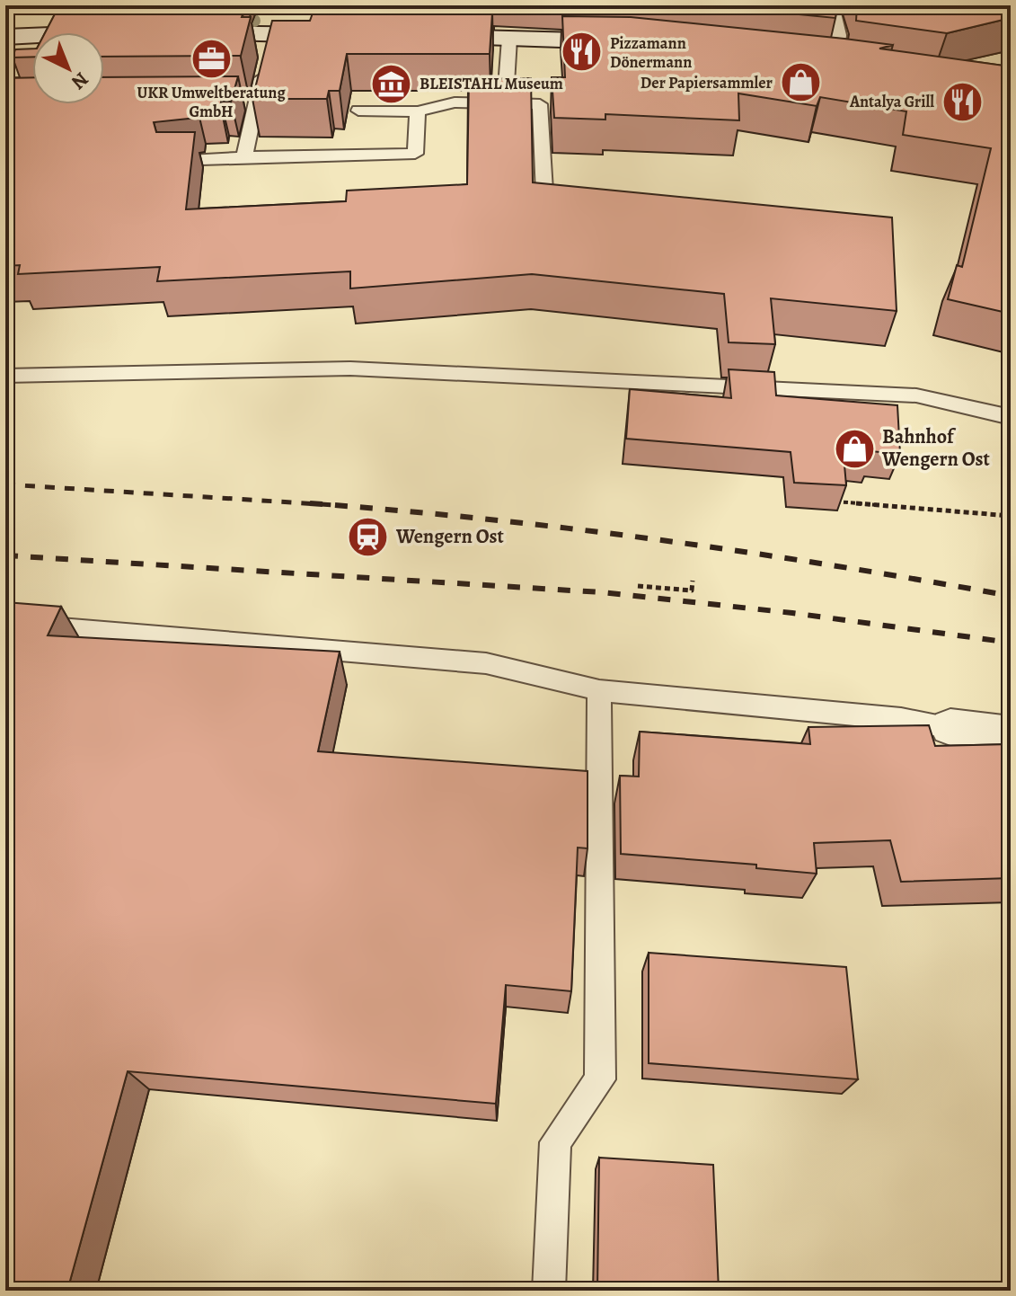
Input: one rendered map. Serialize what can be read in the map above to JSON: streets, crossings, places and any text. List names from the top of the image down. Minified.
{"places":{"restaurant":["Pizzamann Dönermann","Antalya Grill"],"office":["UKR Umweltberatung GmbH"],"shop":["Der Papiersammler","Bahnhof Wengern Ost"],"museum":["BLEISTAHL Museum"],"station":["Wengern Ost"]},"north":"bottom right"}
